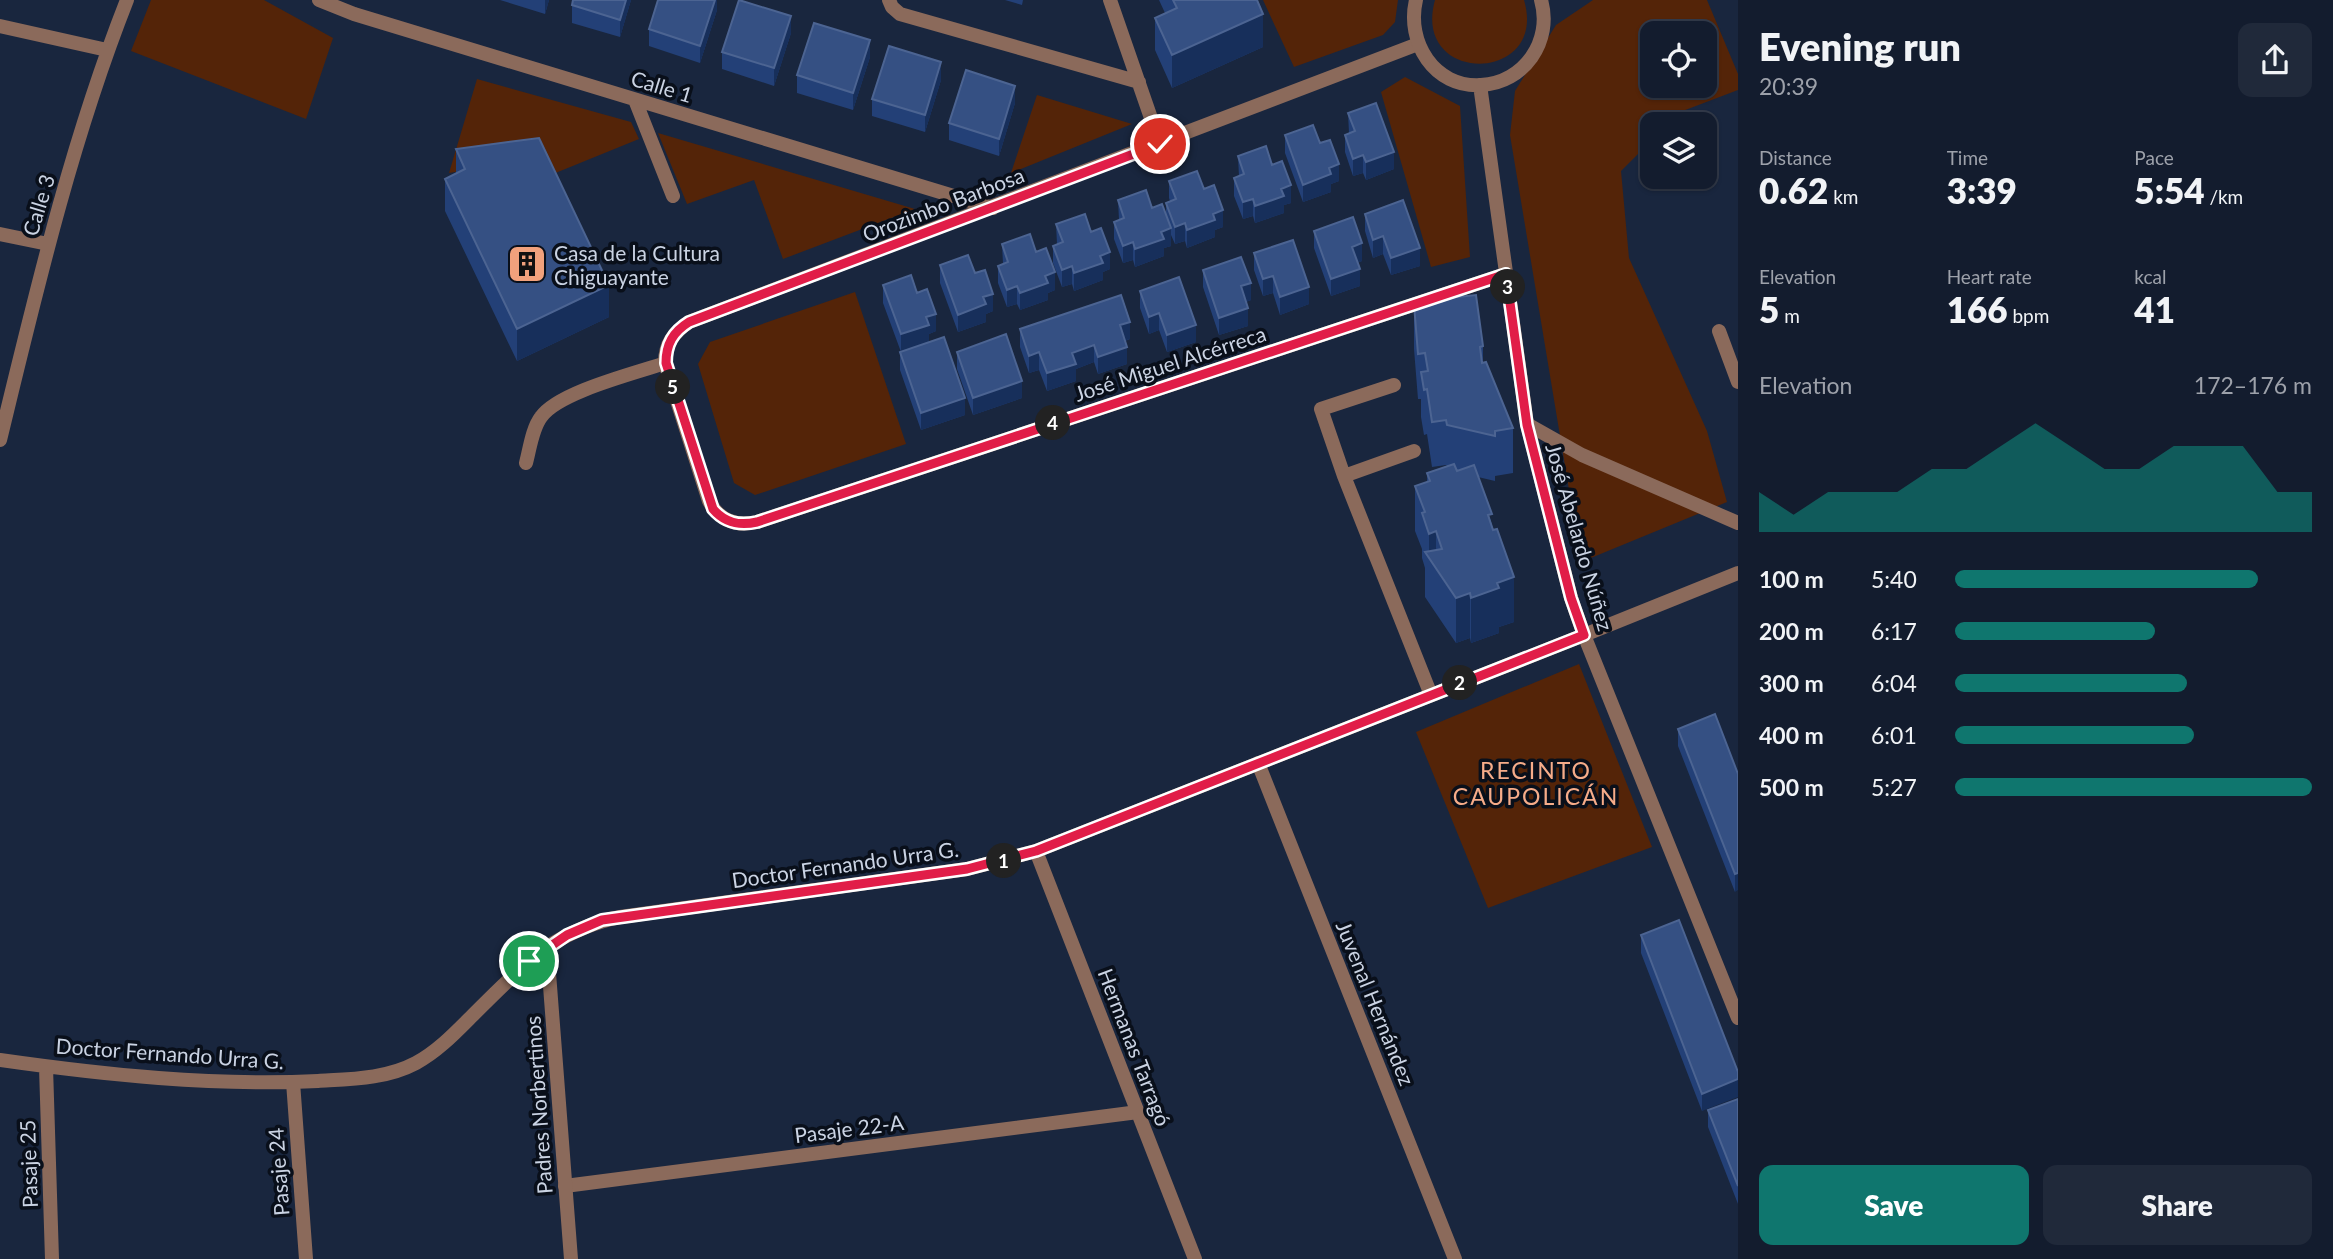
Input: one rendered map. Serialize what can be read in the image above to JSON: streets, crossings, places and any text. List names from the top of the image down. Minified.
{"streets":{"street":["Calle 1","Orozimbo Barbosa","Calle 3","José Miguel Alcérreca","José Abelardo Núñez","Doctor Fernando Urra G.","Juvenal Hernández","Hermanas Tarragó","Padres Norbertinos","Pasaje 22-A","Pasaje 25","Pasaje 24"]},"crossings":[["Calle 1","Orozimbo Barbosa"],["Orozimbo Barbosa","José Miguel Alcérreca"],["José Miguel Alcérreca","José Abelardo Núñez"],["José Abelardo Núñez","Doctor Fernando Urra G."],["Doctor Fernando Urra G.","Juvenal Hernández"],["Doctor Fernando Urra G.","Hermanas Tarragó"],["Doctor Fernando Urra G.","Padres Norbertinos"],["Doctor Fernando Urra G.","Pasaje 25"],["Doctor Fernando Urra G.","Pasaje 24"],["Hermanas Tarragó","Pasaje 22-A"],["Padres Norbertinos","Pasaje 22-A"]],"districts":["RECINTO CAUPOLICÁN"],"places":{"building":["Casa de la Cultura Chiguayante"]},"page":{"heading":["Evening run","20:39"],"stats":[["Distance","0.62 km"],["Time","3:39"],["Pace","5:54 /km"],["Elevation","5 m"],["Heart rate","166 bpm"],["kcal","41"]],"pins":["3","5","4","2","1"],"chart":["Elevation","172–176 m"],"list":[{"name":"100 m","note":"5:40"},{"name":"200 m","note":"6:17"},{"name":"300 m","note":"6:04"},{"name":"400 m","note":"6:01"},{"name":"500 m","note":"5:27"}],"buttons":["Save","Share"]}}
